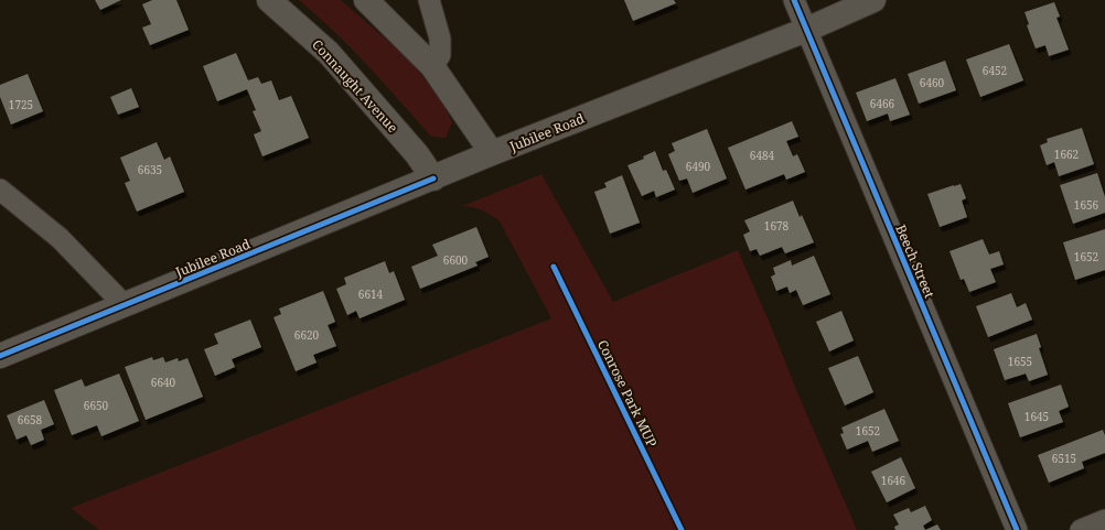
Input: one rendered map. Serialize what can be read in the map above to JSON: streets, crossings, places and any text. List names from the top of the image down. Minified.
{"streets":{"main road":["Connaught Avenue","Jubilee Road"],"street":["Beech Street"],"cycle path":["Conrose Park MUP"]},"crossings":[["Connaught Avenue","Jubilee Road"],["Jubilee Road","Beech Street"]],"house_numbers":["6452","6460","6466","1725","1662","6484","6490","6635","1656","1678","1652","6600","6614","6620","1655","6640","6650","1645","6658","1652","6515","1646"]}
